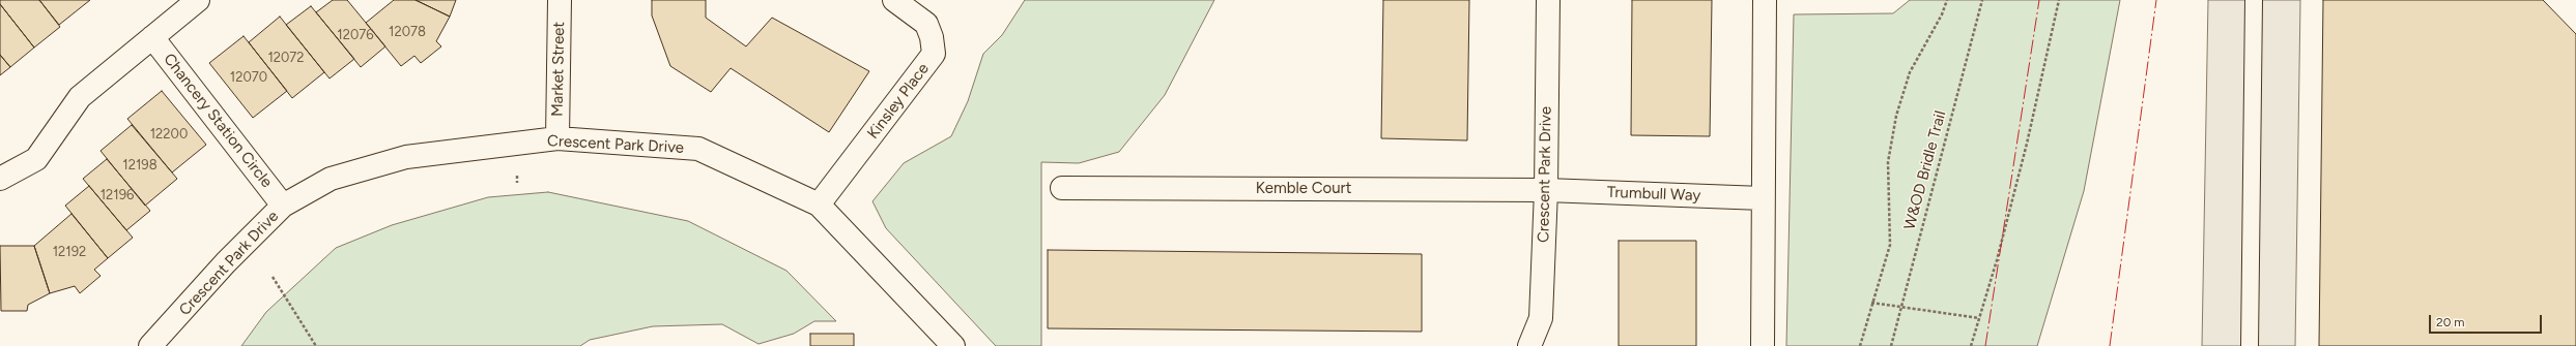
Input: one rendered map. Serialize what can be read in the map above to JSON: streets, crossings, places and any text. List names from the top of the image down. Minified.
{"streets":{"street":["Market Street","Kinsley Place","Chancery Station Circle","Crescent Park Drive","Kemble Court","Trumbull Way"],"path":["W&OD Bridle Trail"]},"crossings":[["Market Street","Crescent Park Drive"],["Kinsley Place","Crescent Park Drive"],["Chancery Station Circle","Crescent Park Drive"],["Crescent Park Drive","Kemble Court"],["Crescent Park Drive","Trumbull Way"],["Kemble Court","Trumbull Way"]],"house_numbers":["12078","12076","12072","12070","12200","12198","12196","12192"],"scale_bar":"20 m"}
